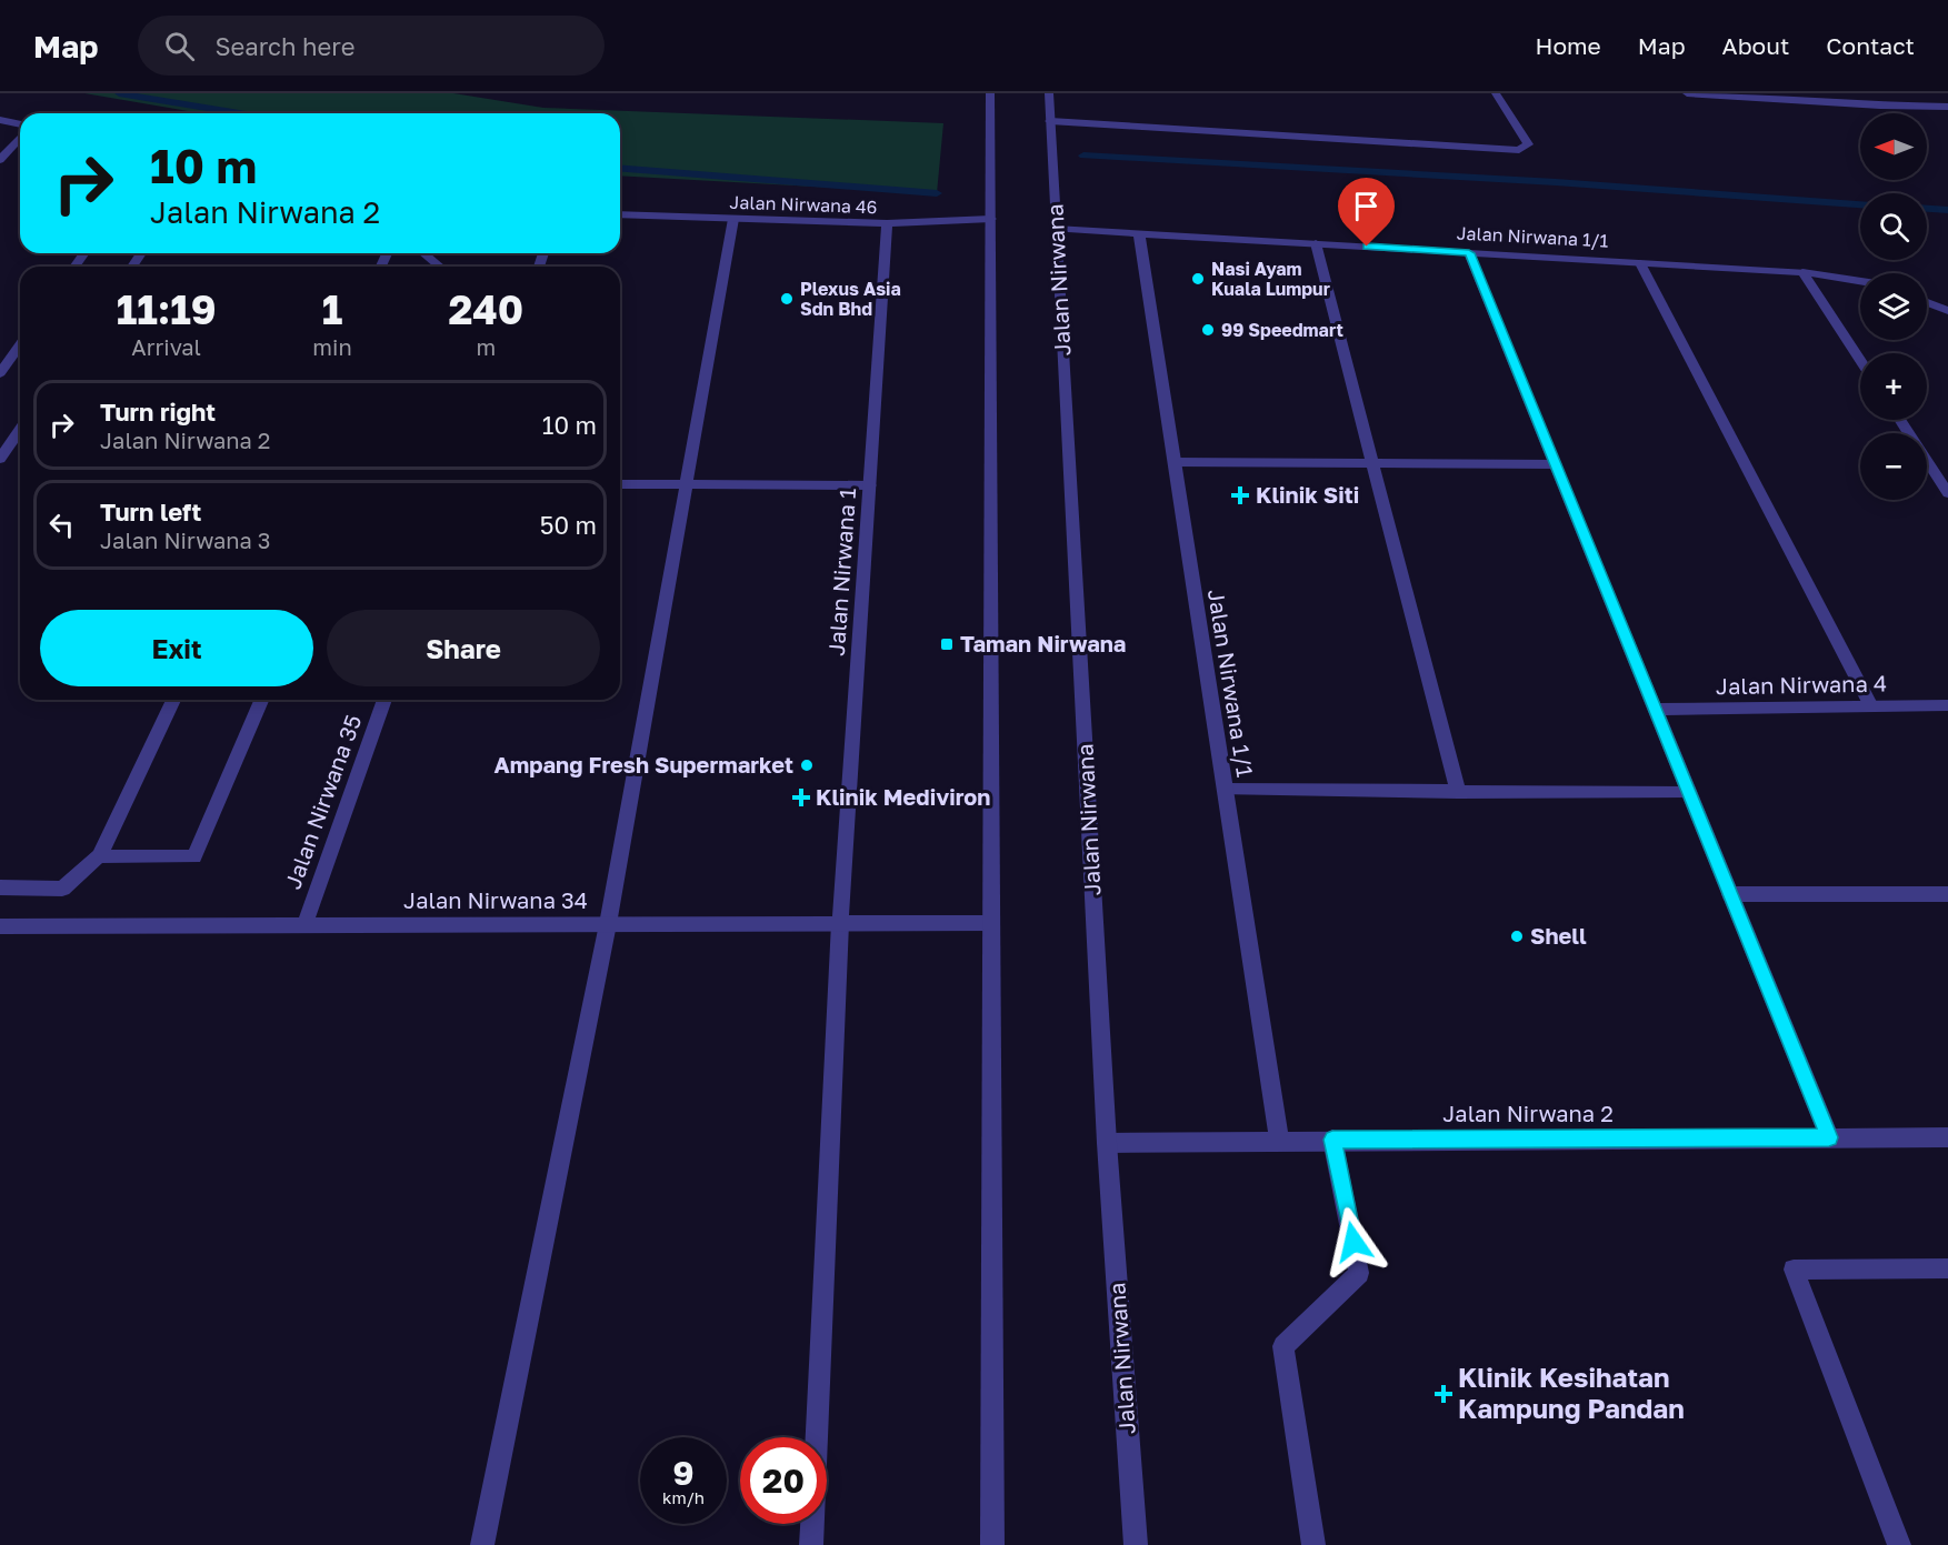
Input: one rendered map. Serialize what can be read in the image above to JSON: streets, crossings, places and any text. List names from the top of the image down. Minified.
{"streets":{"street":["Jalan Nirwana 46","Jalan Nirwana 1/1","Jalan Nirwana","Jalan Nirwana 1","Jalan Nirwana 4","Jalan Nirwana 35","Jalan Nirwana 34","Jalan Nirwana 2"]},"crossings":[["Jalan Nirwana 46","Jalan Nirwana 1"],["Jalan Nirwana 1/1","Jalan Nirwana"],["Jalan Nirwana 1/1","Jalan Nirwana 2"],["Jalan Nirwana","Jalan Nirwana 2"],["Jalan Nirwana 1","Jalan Nirwana 34"],["Jalan Nirwana 35","Jalan Nirwana 34"]],"places":{"other":["Nasi Ayam Kuala Lumpur","Plexus Asia Sdn Bhd","99 Speedmart","Ampang Fresh Supermarket","Shell"],"health":["Klinik Siti","Klinik Mediviron","Klinik Kesihatan Kampung Pandan"],"transit":["Taman Nirwana"]},"north":"left","page":{"header":"Map","search":"Search here","nav":["Home","Map","About","Contact"],"map_buttons":["+","−"],"turn":["10 m","Jalan Nirwana 2"],"eta":["11:19","Arrival","1","min","240","m"],"list":[{"name":"Turn right","note":"Jalan Nirwana 2","value":"10 m"},{"name":"Turn left","note":"Jalan Nirwana 3","value":"50 m"}],"buttons":["Exit","Share"],"speed":"9 km/h","limit":"20"}}
